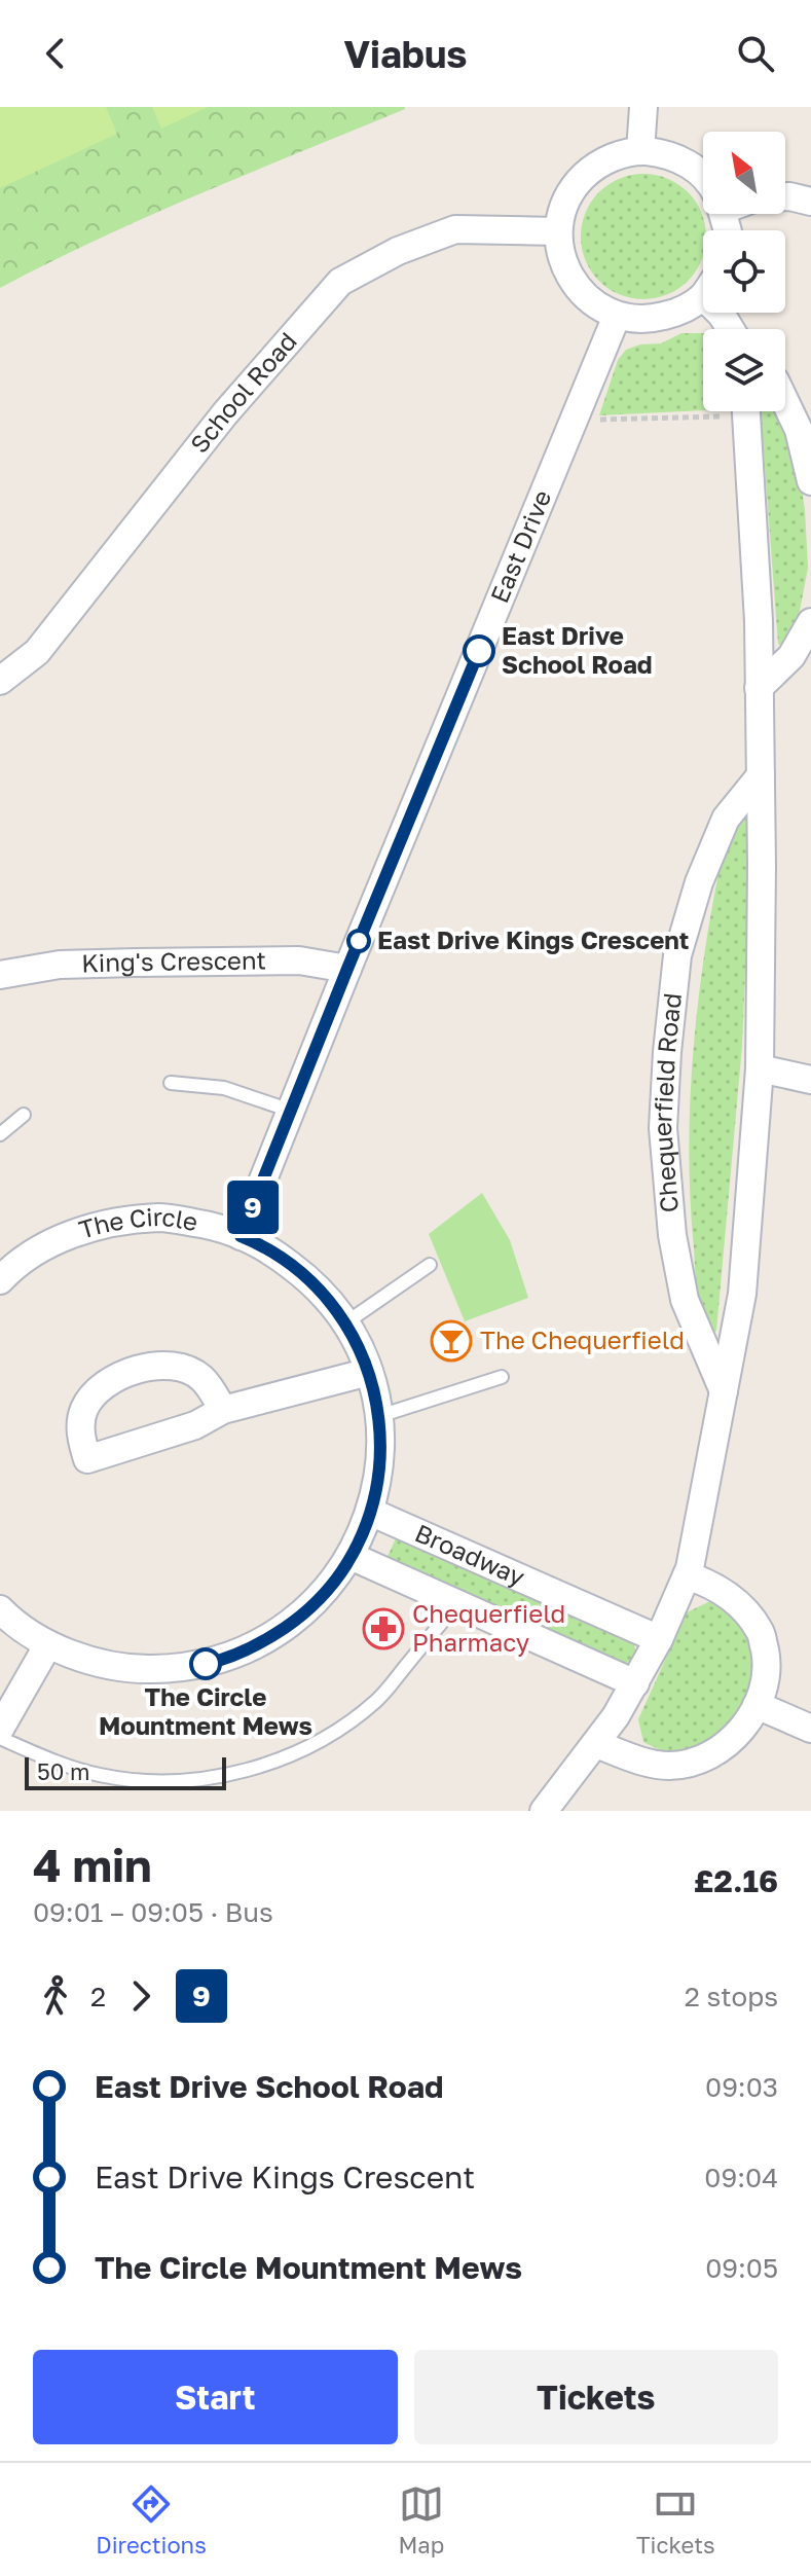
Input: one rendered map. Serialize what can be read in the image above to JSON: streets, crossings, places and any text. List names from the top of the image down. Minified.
{"streets":{"street":["School Road","East Drive","King's Crescent","Chequerfield Road","The Circle","Broadway"]},"crossings":[["East Drive","King's Crescent"],["East Drive","The Circle"],["The Circle","Broadway"]],"places":{"other":["East Drive School Road","East Drive Kings Crescent","The Circle Mountment Mews"],"bar":["The Chequerfield"],"pharmacy":["Chequerfield Pharmacy"]},"lines":["bus line 9"],"scale_bar":"50 m","north":"top left","page":{"header":"Viabus","on_map":"9","scale":"50 m","heading":["4 min","09:01 – 09:05 · Bus","£2.16"],"legs":["2","9","2 stops"],"list":[{"name":"East Drive School Road","value":"09:03"},{"name":"East Drive Kings Crescent","value":"09:04"},{"name":"The Circle Mountment Mews","value":"09:05"}],"buttons":["Start","Tickets"],"tabs":["Directions","Map","Tickets"]}}
